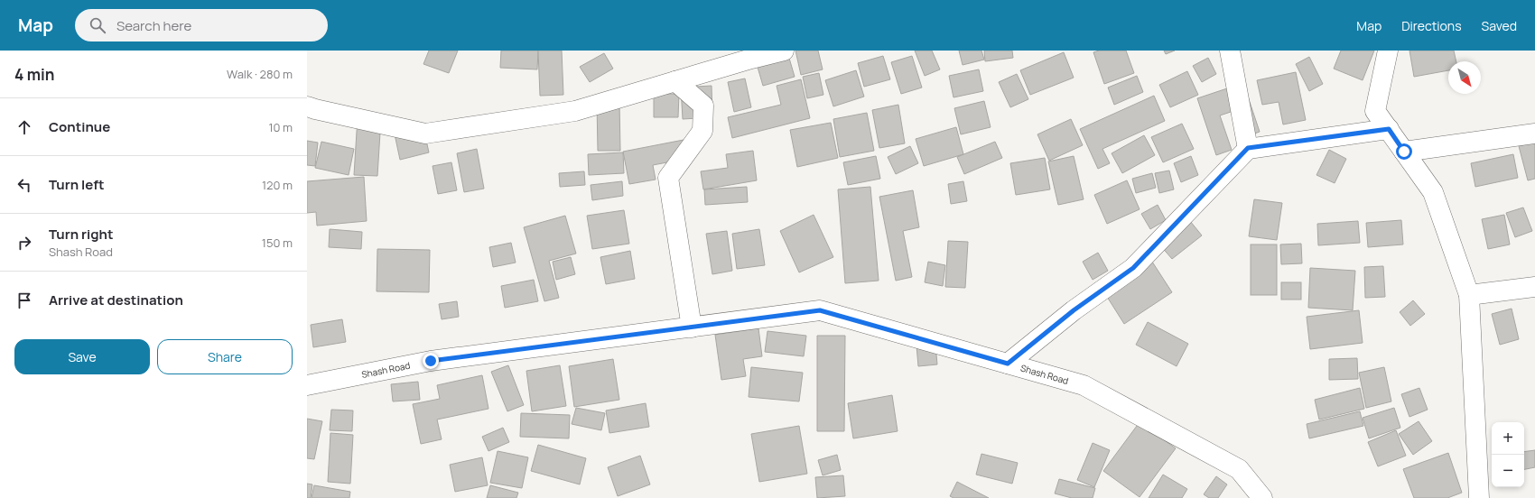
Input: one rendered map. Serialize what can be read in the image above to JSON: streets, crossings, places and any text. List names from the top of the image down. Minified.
{"streets":{"street":["Shash Road"]},"north":"bottom right","page":{"header":"Map","search":"Search here","nav":["Map","Directions","Saved"],"heading":["4 min","Walk · 280 m"],"list":[["Continue","10 m"],["Turn left","120 m"],["Turn right","Shash Road","150 m"],"Arrive at destination"],"buttons":["Save","Share"],"map_buttons":["+","−"]}}
